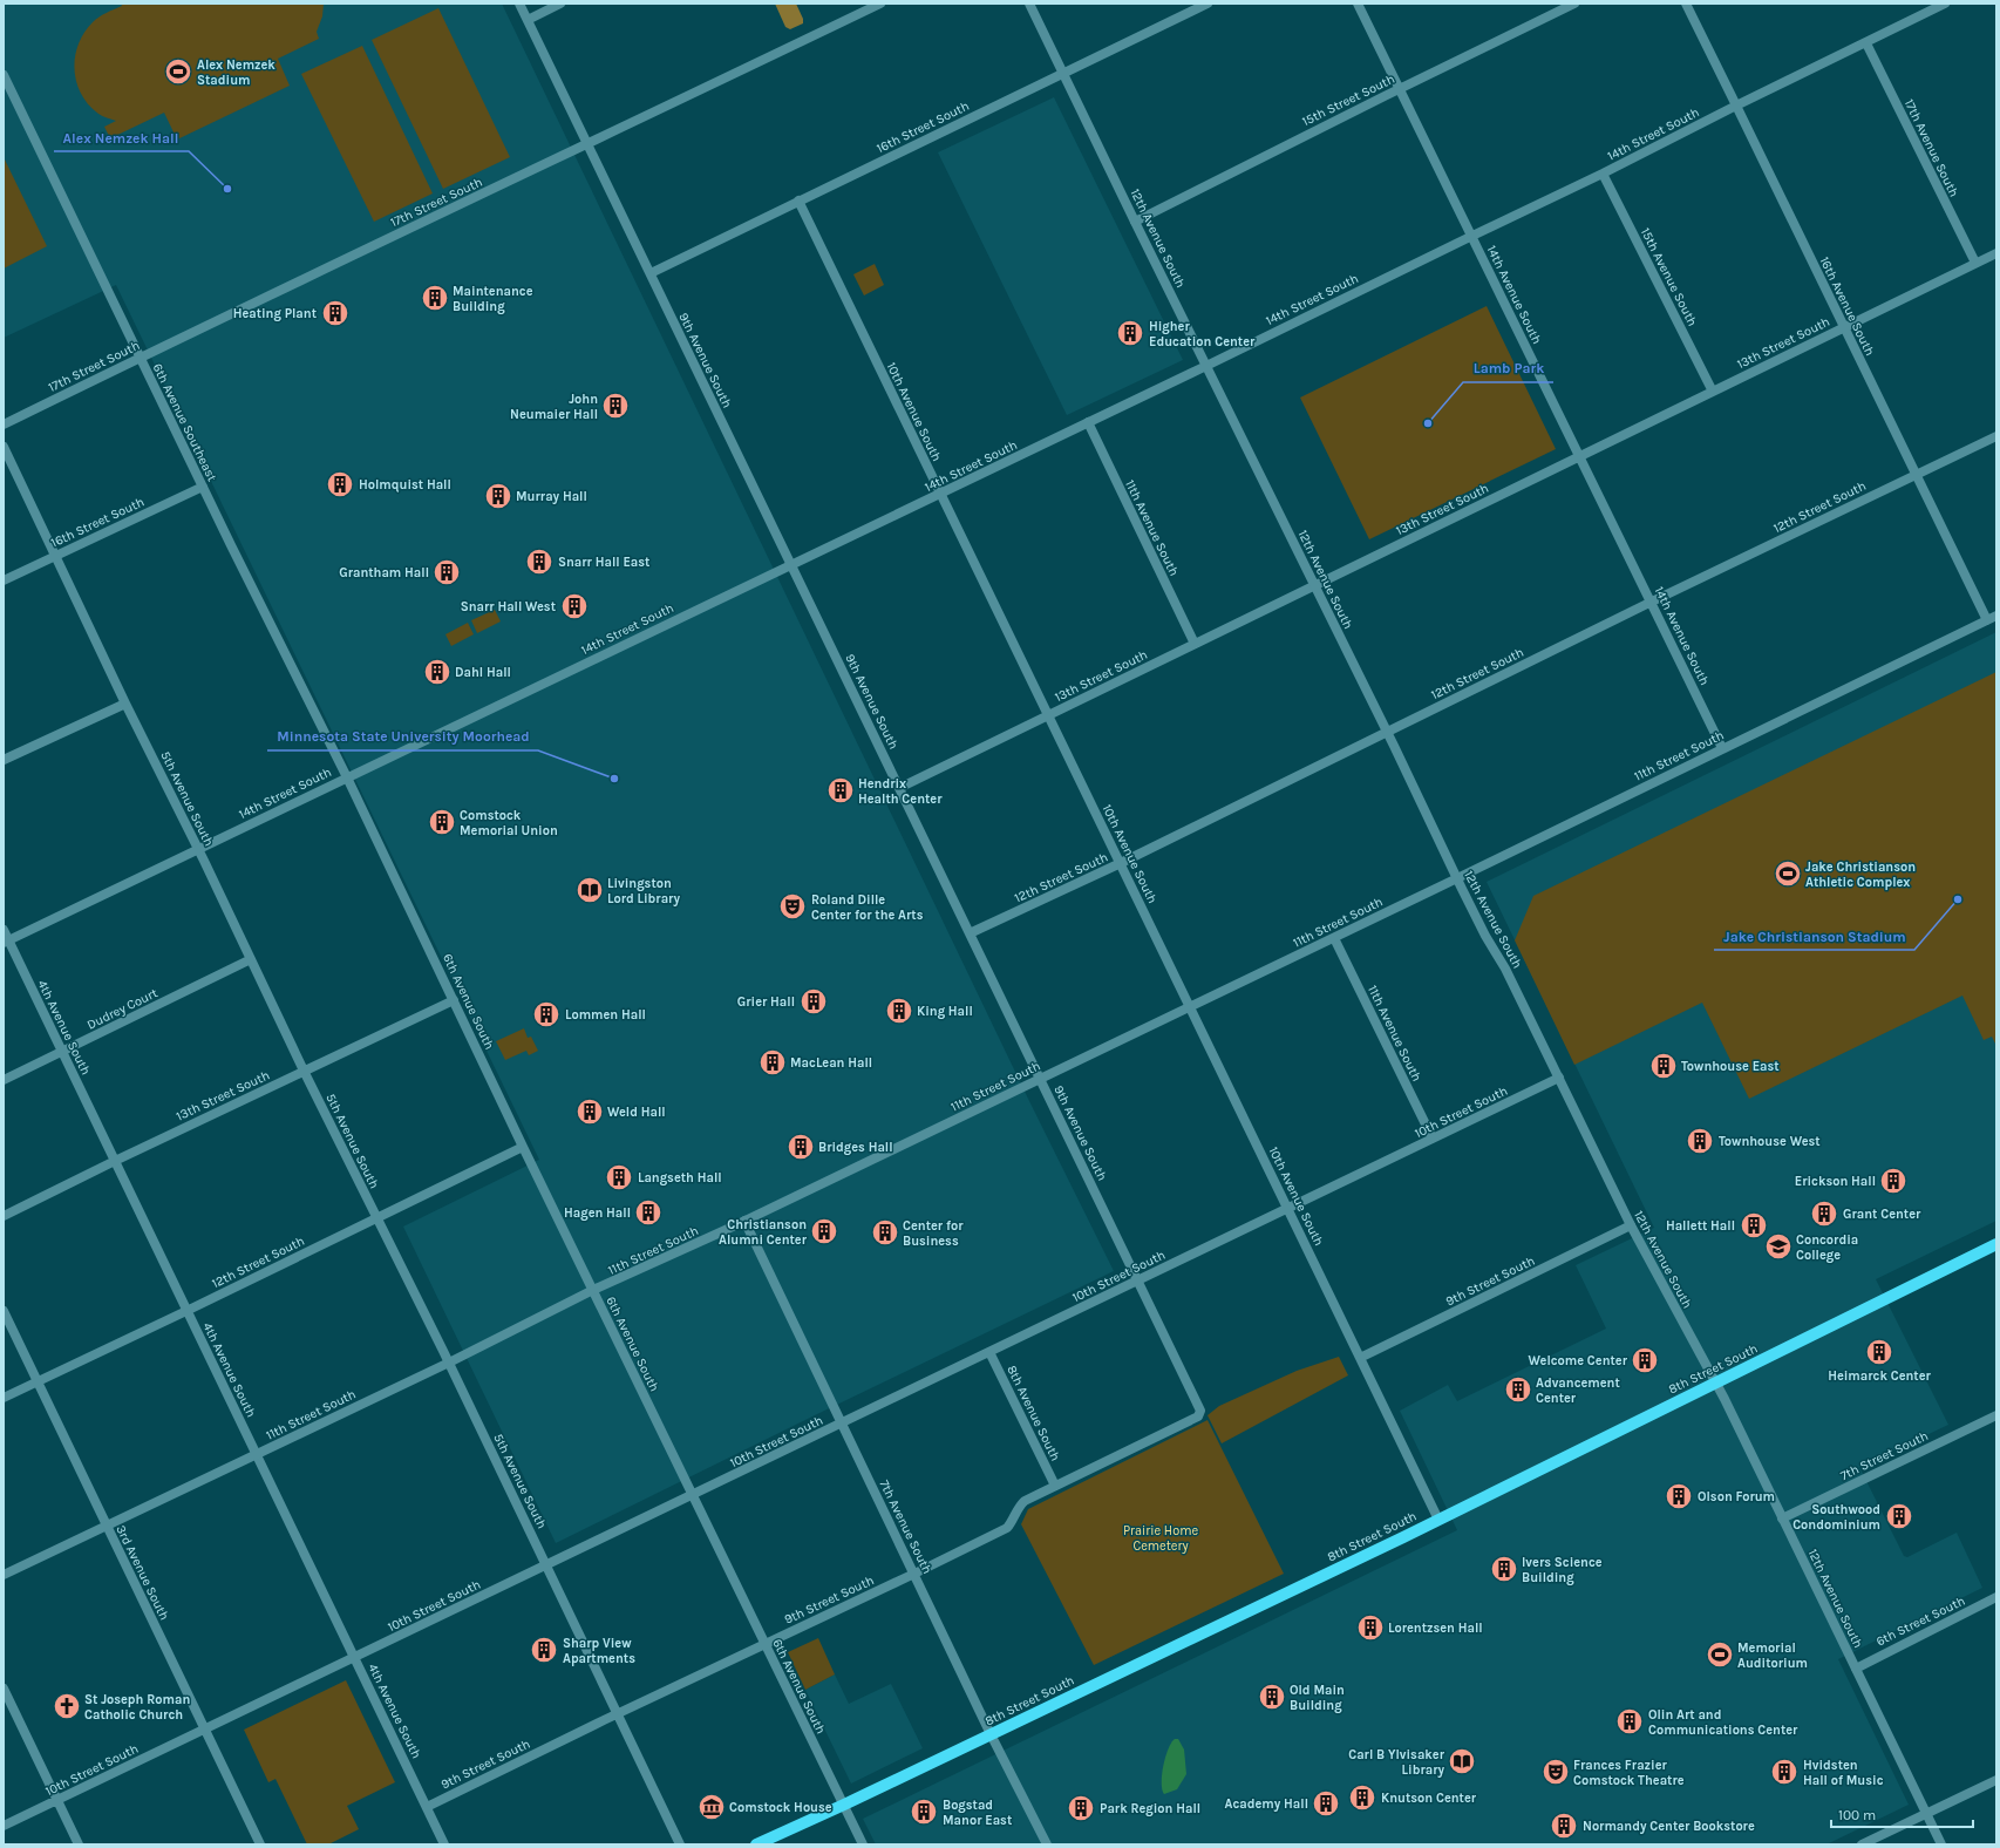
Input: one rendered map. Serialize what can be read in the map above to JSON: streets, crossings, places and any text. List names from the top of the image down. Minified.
{"streets":{"main road":["8th Street South"],"street":["15th Street South","16th Street South","14th Street South","17th Avenue South","17th Street South","12th Avenue South","15th Avenue South","14th Avenue South","16th Avenue South","13th Street South","9th Avenue South","10th Avenue South","6th Avenue Southeast","12th Street South","11th Avenue South","11th Street South","5th Avenue South","6th Avenue South","Dudrey Court","4th Avenue South","10th Street South","9th Street South","8th Avenue South","7th Street South","7th Avenue South","3rd Avenue South","6th Street South"]},"crossings":[["15th Street South","12th Avenue South"],["15th Street South","14th Avenue South"],["16th Street South","12th Avenue South"],["16th Street South","9th Avenue South"],["16th Street South","10th Avenue South"],["16th Street South","6th Avenue Southeast"],["16th Street South","5th Avenue South"],["14th Street South","17th Avenue South"],["14th Street South","12th Avenue South"],["14th Street South","15th Avenue South"],["14th Street South","14th Avenue South"],["14th Street South","16th Avenue South"],["14th Street South","9th Avenue South"],["14th Street South","10th Avenue South"],["14th Street South","6th Avenue Southeast"],["14th Street South","11th Avenue South"],["14th Street South","5th Avenue South"],["14th Street South","6th Avenue South"],["14th Street South","4th Avenue South"],["17th Avenue South","13th Street South"],["17th Street South","9th Avenue South"],["17th Street South","6th Avenue Southeast"],["12th Avenue South","13th Street South"],["12th Avenue South","12th Street South"],["12th Avenue South","11th Street South"],["12th Avenue South","10th Street South"],["12th Avenue South","9th Street South"],["12th Avenue South","8th Street South"],["12th Avenue South","7th Street South"],["12th Avenue South","6th Street South"],["15th Avenue South","13th Street South"],["14th Avenue South","13th Street South"],["14th Avenue South","12th Street South"],["14th Avenue South","11th Street South"],["16th Avenue South","13th Street South"],["16th Avenue South","12th Street South"],["16th Avenue South","11th Street South"],["13th Street South","9th Avenue South"],["13th Street South","10th Avenue South"],["13th Street South","11th Avenue South"],["13th Street South","5th Avenue South"],["13th Street South","6th Avenue South"],["13th Street South","4th Avenue South"],["9th Avenue South","12th Street South"],["9th Avenue South","11th Street South"],["9th Avenue South","10th Street South"],["9th Avenue South","9th Street South"],["10th Avenue South","12th Street South"],["10th Avenue South","11th Street South"],["10th Avenue South","10th Street South"],["10th Avenue South","9th Street South"],["10th Avenue South","8th Street South"],["6th Avenue Southeast","6th Avenue South"],["12th Street South","5th Avenue South"],["12th Street South","6th Avenue South"],["12th Street South","4th Avenue South"],["12th Street South","3rd Avenue South"],["11th Avenue South","11th Street South"],["11th Avenue South","10th Street South"],["11th Street South","5th Avenue South"],["11th Street South","6th Avenue South"],["11th Street South","4th Avenue South"],["11th Street South","7th Avenue South"],["11th Street South","3rd Avenue South"],["5th Avenue South","Dudrey Court"],["5th Avenue South","10th Street South"],["5th Avenue South","9th Street South"],["6th Avenue South","10th Street South"],["6th Avenue South","9th Street South"],["6th Avenue South","8th Street South"],["Dudrey Court","4th Avenue South"],["4th Avenue South","10th Street South"],["4th Avenue South","9th Street South"],["10th Street South","8th Avenue South"],["10th Street South","7th Avenue South"],["10th Street South","3rd Avenue South"],["9th Street South","8th Avenue South"],["9th Street South","7th Avenue South"],["8th Street South","7th Avenue South"]],"parks":["Prairie Home Cemetery"],"places":{"sports":["Alex Nemzek Stadium","Jake Christianson Athletic Complex","Memorial Auditorium"],"other":["Alex Nemzek Hall","Lamb Park","Minnesota State University Moorhead","Jake Christianson Stadium"],"building":["Maintenance Building","Heating Plant","Higher Education Center","John Neumaier Hall","Holmquist Hall","Murray Hall","Snarr Hall East","Grantham Hall","Snarr Hall West","Dahl Hall","Hendrix Health Center","Comstock Memorial Union","Grier Hall","King Hall","Lommen Hall","MacLean Hall","Townhouse East","Weld Hall","Townhouse West","Bridges Hall","Langseth Hall","Erickson Hall","Hagen Hall","Grant Center","Hallett Hall","Christianson Alumni Center","Center for Business","Heimarck Center","Welcome Center","Advancement Center","Olson Forum","Southwood Condominium","Ivers Science Building","Lorentzsen Hall","Sharp View Apartments","Old Main Building","Olin Art and Communications Center","Hvidsten Hall of Music","Knutson Center","Academy Hall","Park Region Hall","Bogstad Manor East","Normandy Center Bookstore"],"library":["Livingston Lord Library","Carl B Ylvisaker Library"],"theatre":["Roland Dille Center for the Arts","Frances Frazier Comstock Theatre"],"school or university":["Concordia College"],"church":["St Joseph Roman Catholic Church"],"museum":["Comstock House"]},"scale_bar":"100 m"}
